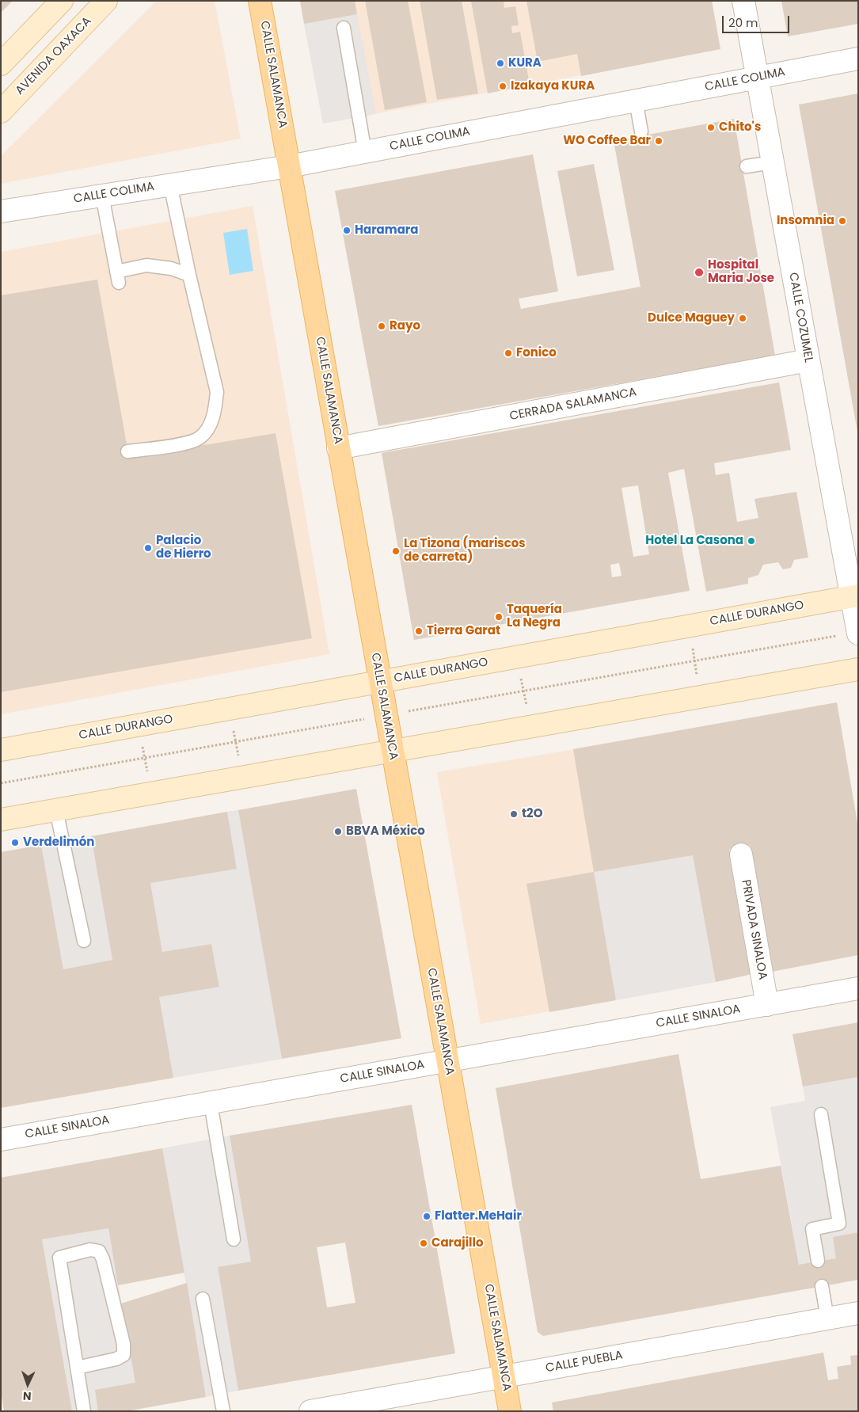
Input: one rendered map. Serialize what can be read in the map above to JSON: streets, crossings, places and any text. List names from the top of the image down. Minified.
{"streets":{"main road":["AVENIDA OAXACA","CALLE SALAMANCA","CALLE DURANGO"],"street":["CALLE COLIMA","CALLE COZUMEL","CERRADA SALAMANCA","PRIVADA SINALOA","CALLE SINALOA","CALLE PUEBLA"]},"crossings":[["CALLE SALAMANCA","CALLE COLIMA"],["CALLE SALAMANCA","CERRADA SALAMANCA"],["CALLE SALAMANCA","CALLE DURANGO"],["CALLE SALAMANCA","CALLE SINALOA"],["CALLE SALAMANCA","CALLE PUEBLA"],["CALLE COLIMA","CALLE COZUMEL"],["CALLE COZUMEL","CERRADA SALAMANCA"],["CALLE COZUMEL","CALLE DURANGO"],["PRIVADA SINALOA","CALLE SINALOA"]],"places":["KURA","Izakaya KURA","Chito's","WO Coffee Bar","Insomnia","Haramara","Hospital Maria Jose","Dulce Maguey","Rayo","Fonico","Hotel La Casona","Palacio de Hierro","La Tizona (mariscos de carreta)","Taquería La Negra","Tierra Garat","t2O","BBVA México","Verdelimón","Flatter.MeHair","Carajillo"],"scale_bar":"20 m","north":"bottom"}
